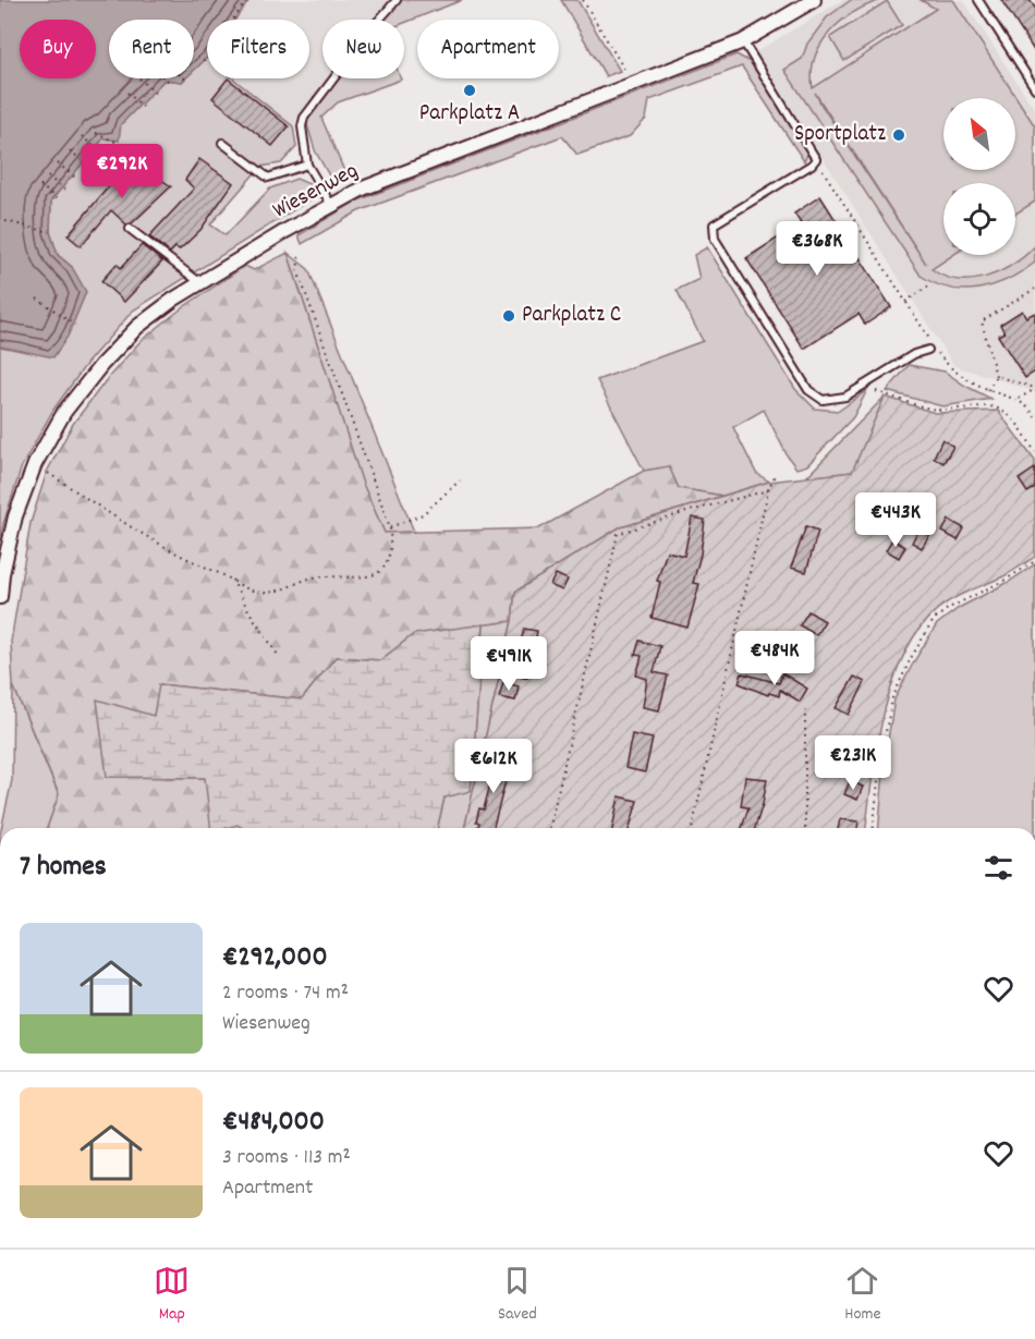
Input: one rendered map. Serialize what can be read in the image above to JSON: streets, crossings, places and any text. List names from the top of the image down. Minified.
{"streets":{"street":["Wiesenweg"]},"places":["Parkplatz A","Sportplatz","Parkplatz C"],"north":"top left","page":{"chip":["Buy","Rent","Filters","New","Apartment"],"price":["€292K","€368K","€443K","€484K","€491K","€231K","€612K"],"heading":"7 homes","list":[{"name":"€292,000","note":"2 rooms · 74 m² · Wiesenweg"},{"name":"€484,000","note":"3 rooms · 113 m² · Apartment"}],"tabs":["Map","Saved","Home"]}}
